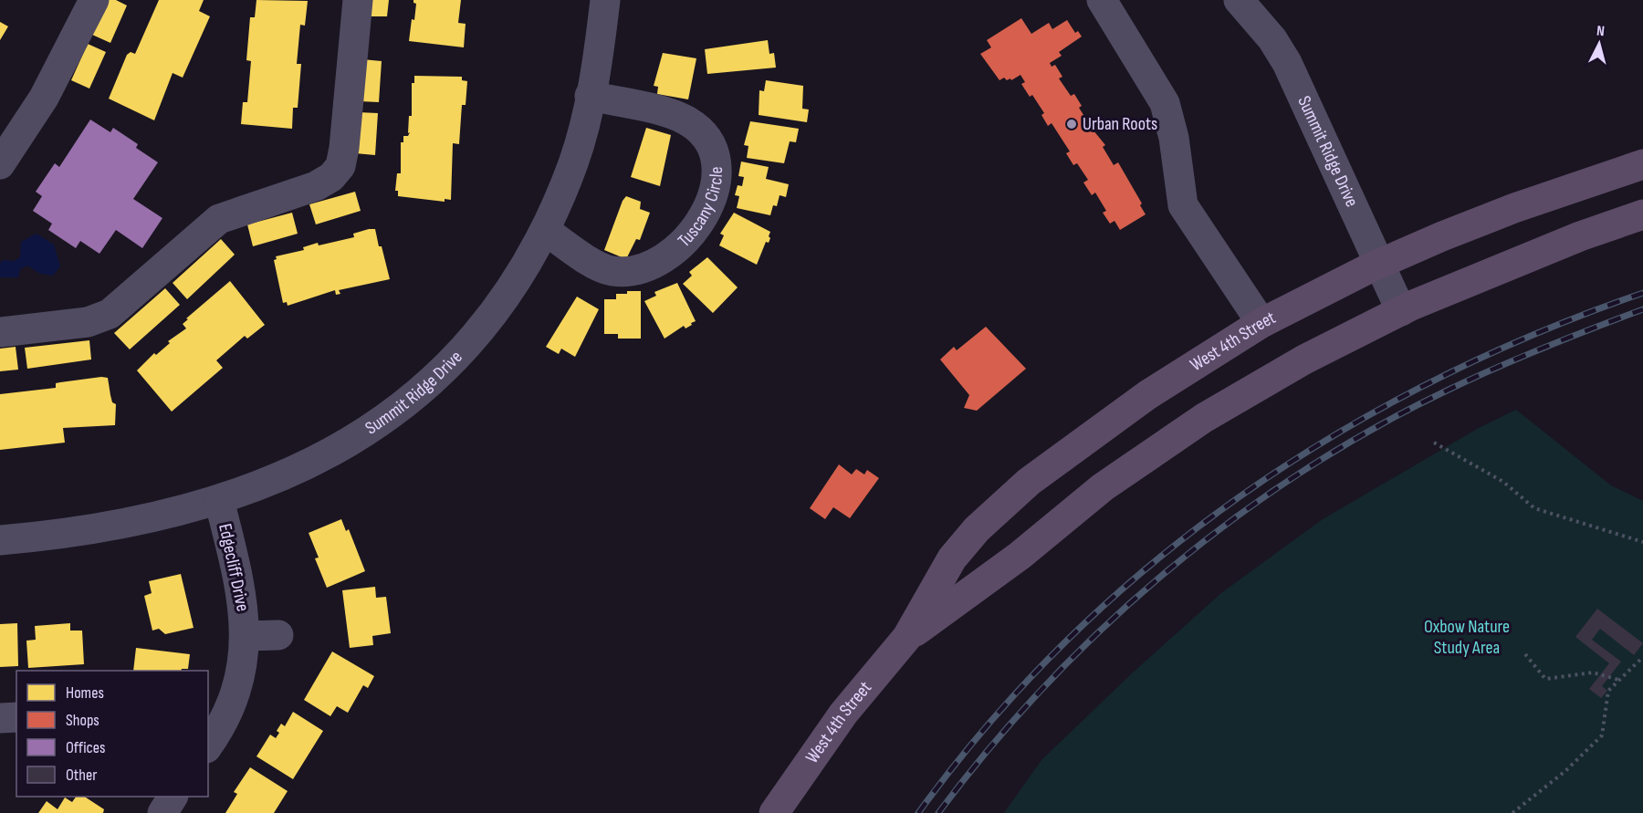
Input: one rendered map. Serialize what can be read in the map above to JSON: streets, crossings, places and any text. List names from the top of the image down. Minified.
{"streets":{"main road":["West 4th Street"],"street":["Summit Ridge Drive","Tuscany Circle","Edgecliff Drive"]},"crossings":[["Summit Ridge Drive","Tuscany Circle"],["Summit Ridge Drive","West 4th Street"],["Summit Ridge Drive","Edgecliff Drive"]],"parks":["Oxbow Nature Study Area"],"places":["Urban Roots"],"legend":["Homes","Shops","Offices","Other"],"north":"top"}
